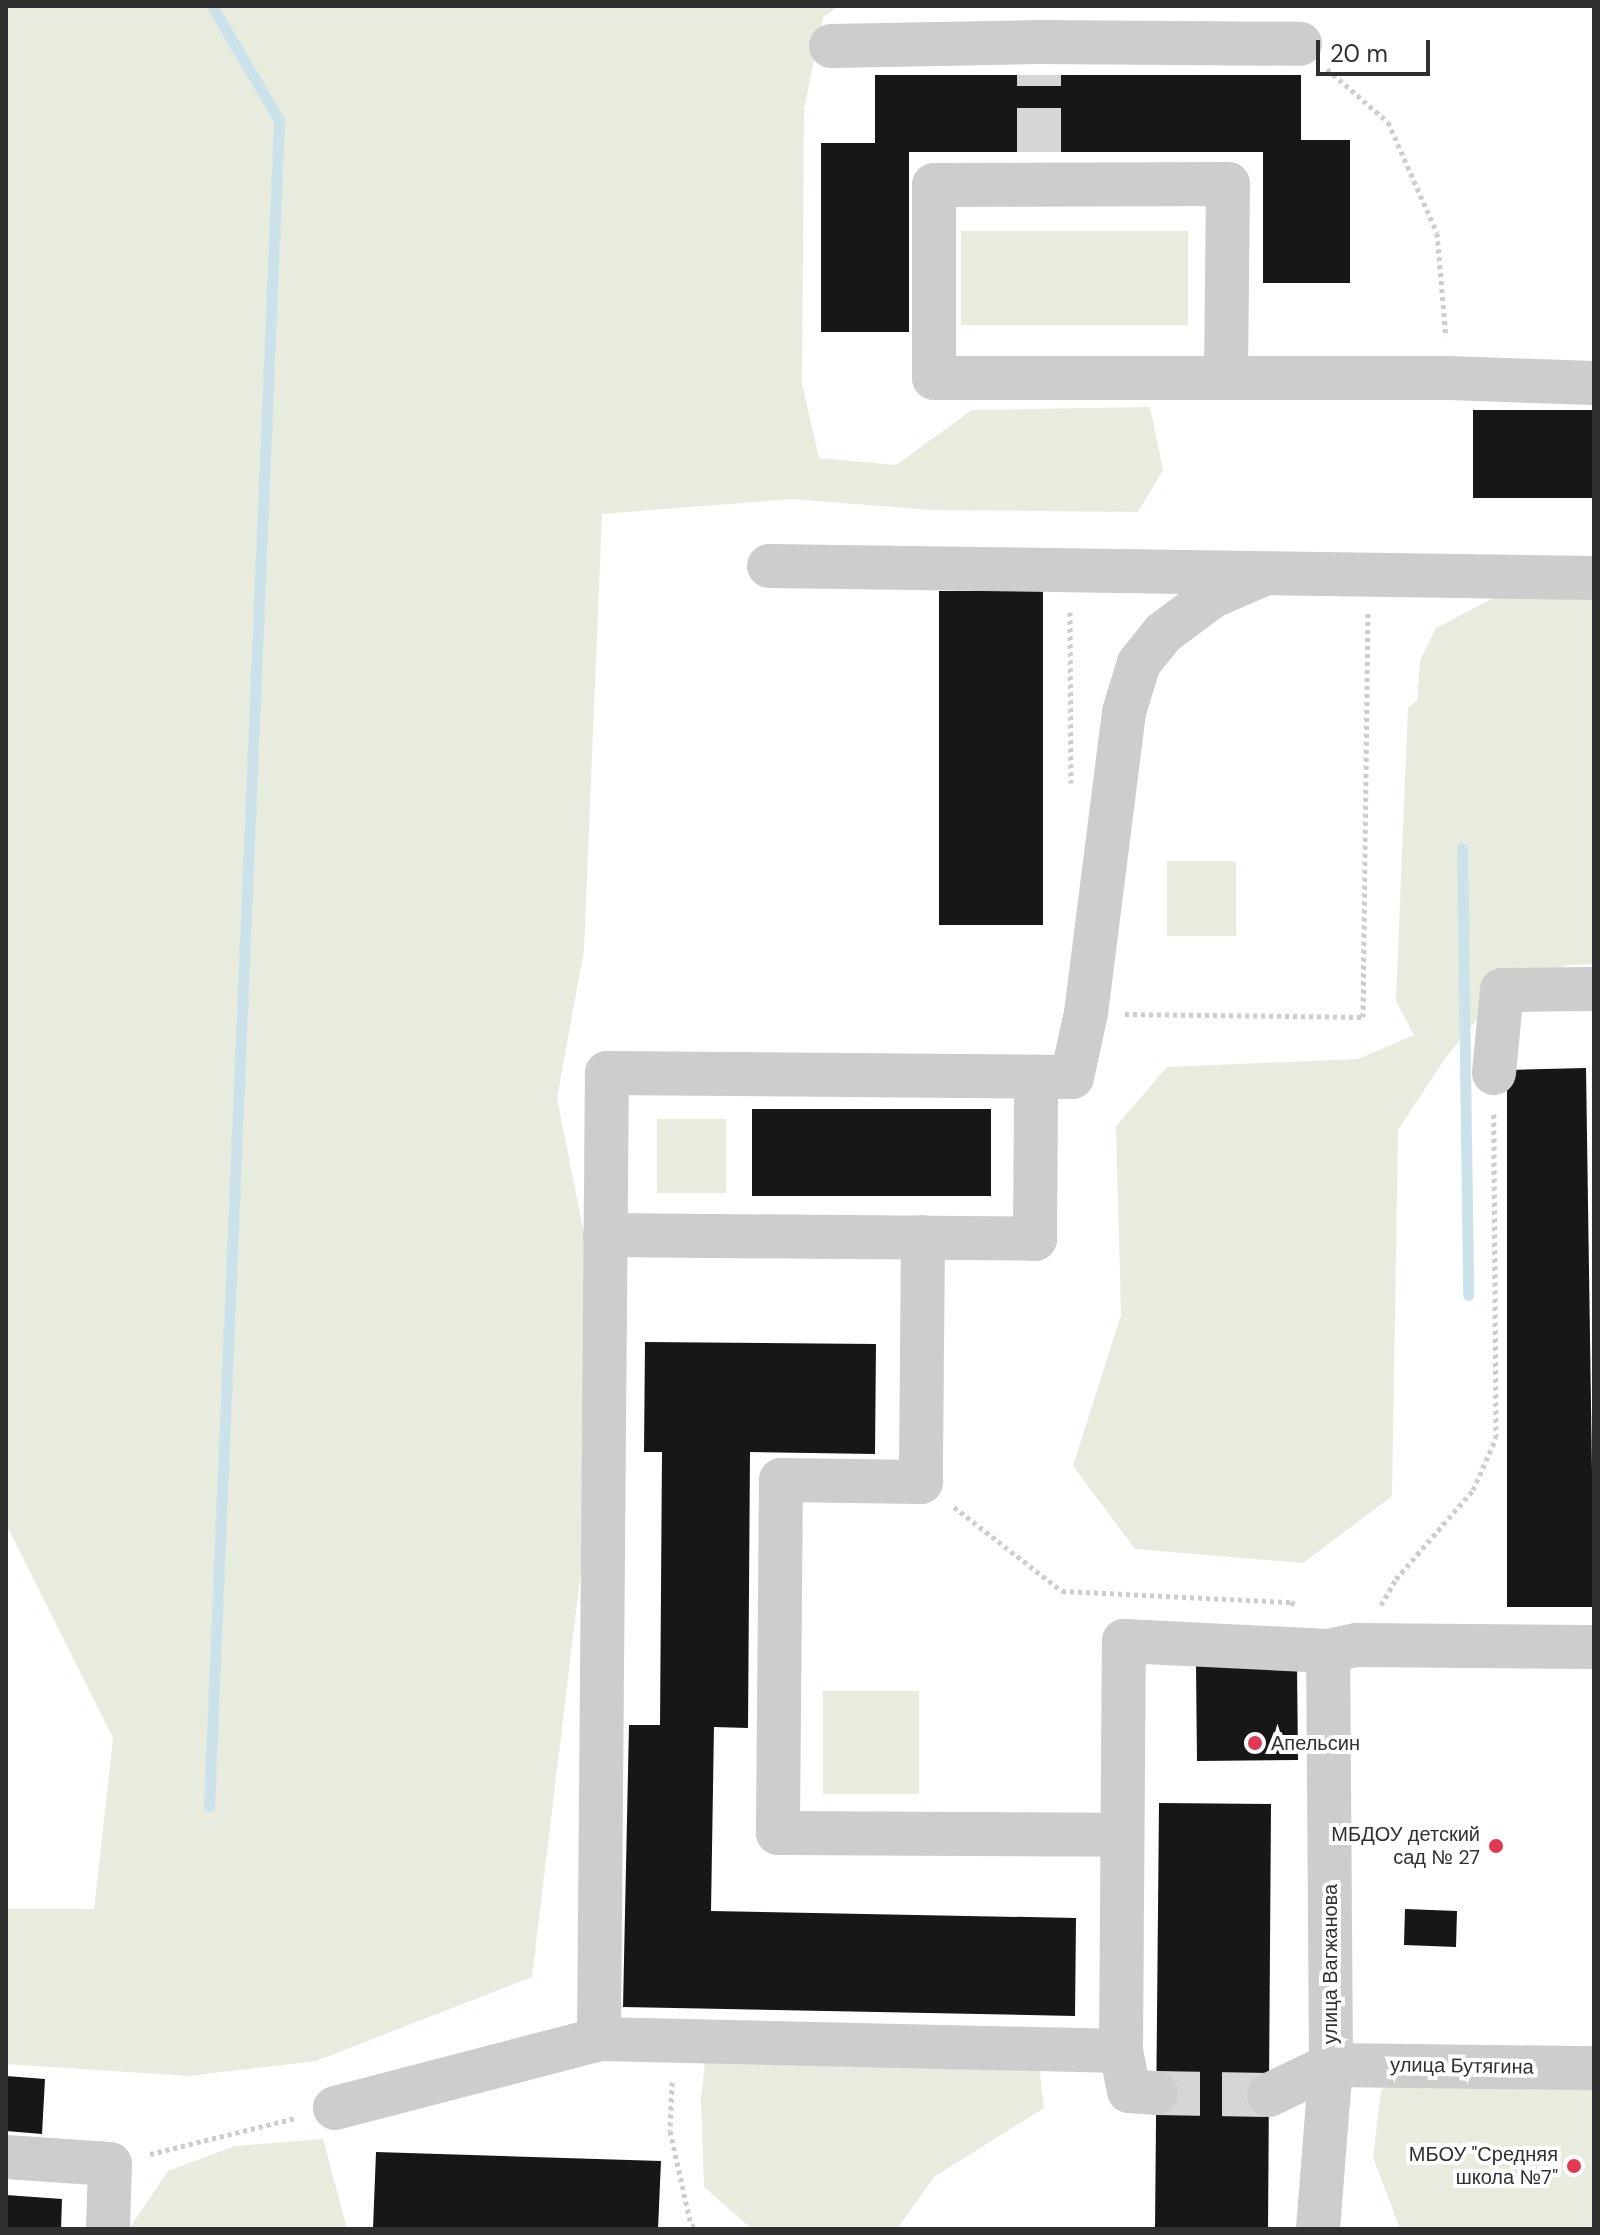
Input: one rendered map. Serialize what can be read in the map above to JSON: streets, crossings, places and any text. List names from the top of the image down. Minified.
{"streets":{"street":["улица Вагжанова","улица Бутягина"]},"crossings":[["улица Вагжанова","улица Бутягина"]],"places":["Апельсин","МБДОУ детский сад № 27","МБОУ \"Средняя школа №7\""],"scale_bar":"20 m"}
